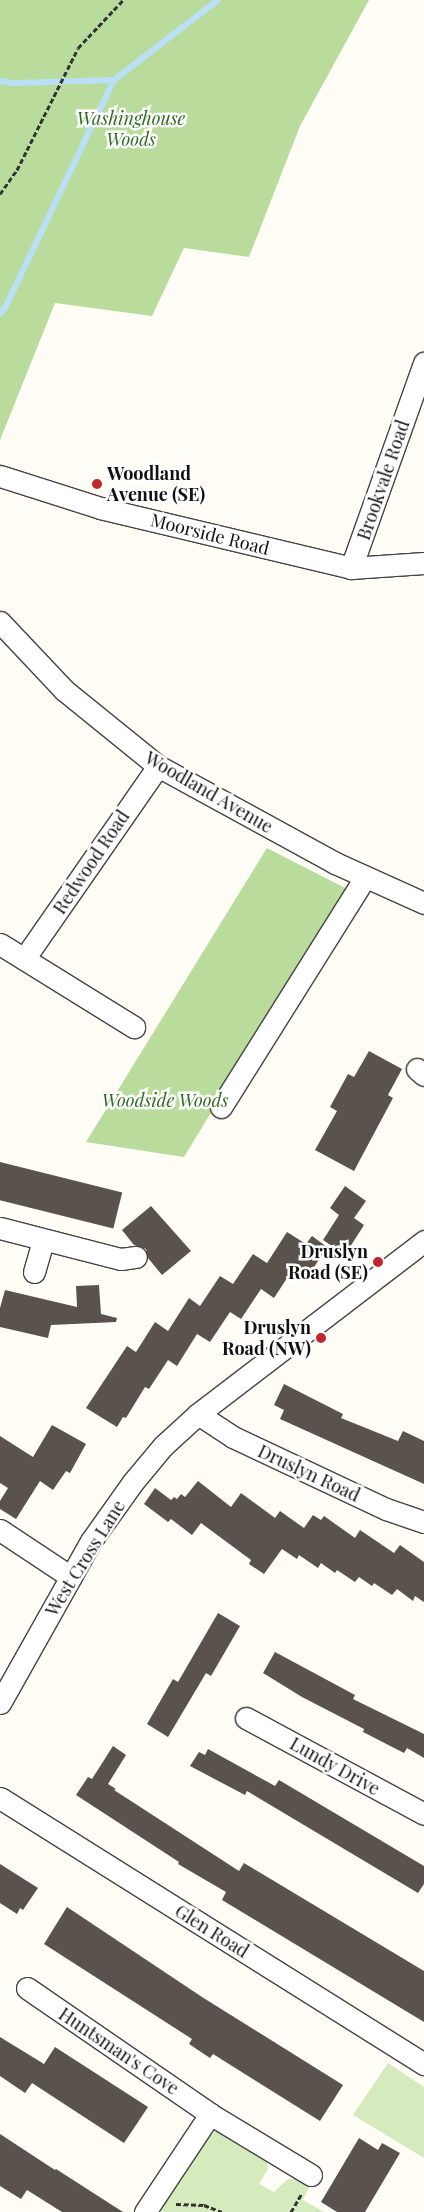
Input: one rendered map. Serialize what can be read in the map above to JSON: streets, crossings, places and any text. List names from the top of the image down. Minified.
{"streets":{"street":["Brookvale Road","Moorside Road","Woodland Avenue","Redwood Road","Druslyn Road","West Cross Lane","Lundy Drive","Glen Road","Huntsman's Cove"]},"crossings":[["Brookvale Road","Moorside Road"],["Woodland Avenue","Redwood Road"],["Druslyn Road","West Cross Lane"]],"parks":["Washinghouse Woods","Woodside Woods"],"places":["Woodland Avenue (SE)","Druslyn Road (SE)","Druslyn Road (NW)"]}
